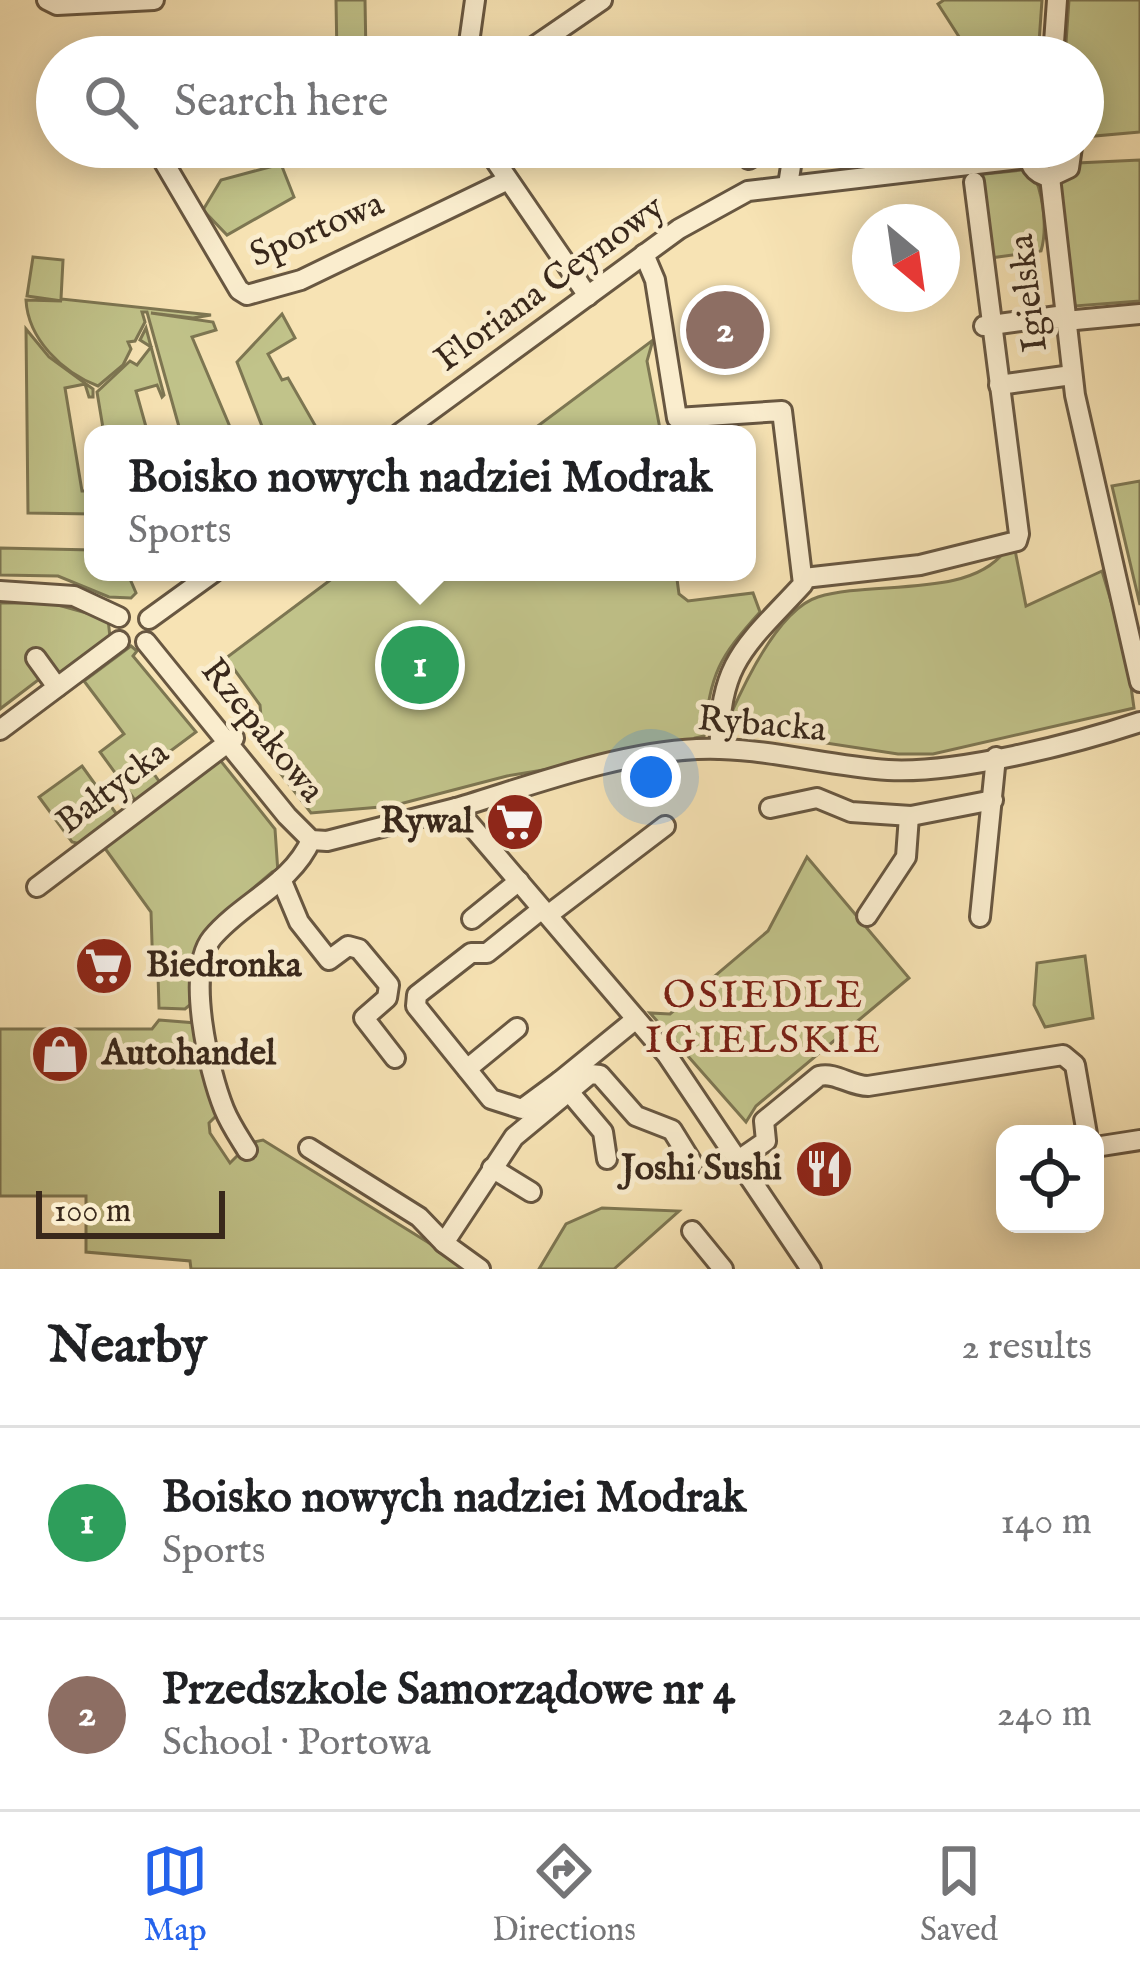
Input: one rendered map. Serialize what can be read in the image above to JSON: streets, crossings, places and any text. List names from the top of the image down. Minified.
{"streets":{"street":["Sportowa","Floriana Ceynowy","Igielska","Rybacka","Rzepakowa","Bałtycka"]},"crossings":[["Rybacka","Rzepakowa"],["Rzepakowa","Bałtycka"]],"districts":["OSIEDLE IGIELSKIE"],"places":{"supermarket":["Rywal","Biedronka"],"shop":["Autohandel"],"restaurant":["Joshi Sushi"]},"scale_bar":"100 m","north":"bottom right","page":{"search":"Search here","pins":["2","1"],"popup":["Boisko nowych nadziei Modrak","Sports"],"scale":"100 m","heading":["Nearby","2 results"],"list":[{"mark":"1","name":"Boisko nowych nadziei Modrak","note":"Sports","value":"140 m"},{"mark":"2","name":"Przedszkole Samorządowe nr 4","note":"School · Portowa","value":"240 m"}],"nav":["Map","Directions","Saved"]}}
